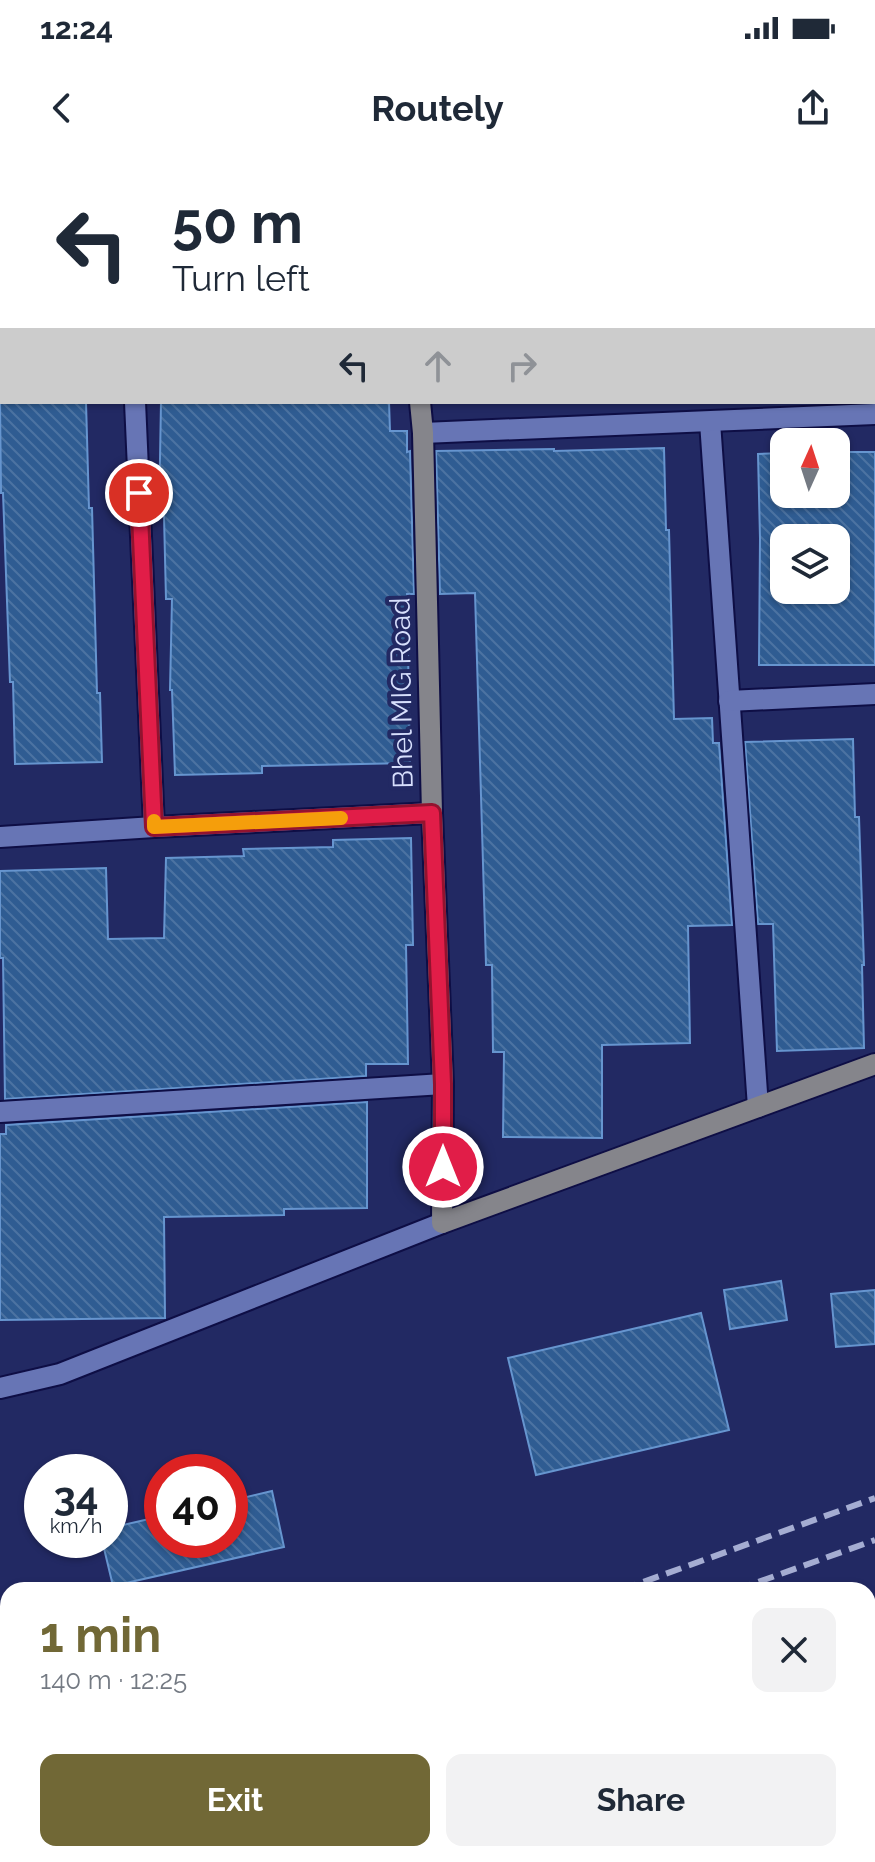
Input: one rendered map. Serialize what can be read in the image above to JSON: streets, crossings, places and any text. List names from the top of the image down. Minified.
{"streets":{"street":["Bhel MIG Road"]},"north":"top","page":{"status":"12:24","header":"Routely","turn":["50 m","Turn left"],"speed":"34 km/h","limit":"40","heading":["1 min","140 m · 12:25"],"buttons":["Exit","Share"]}}
